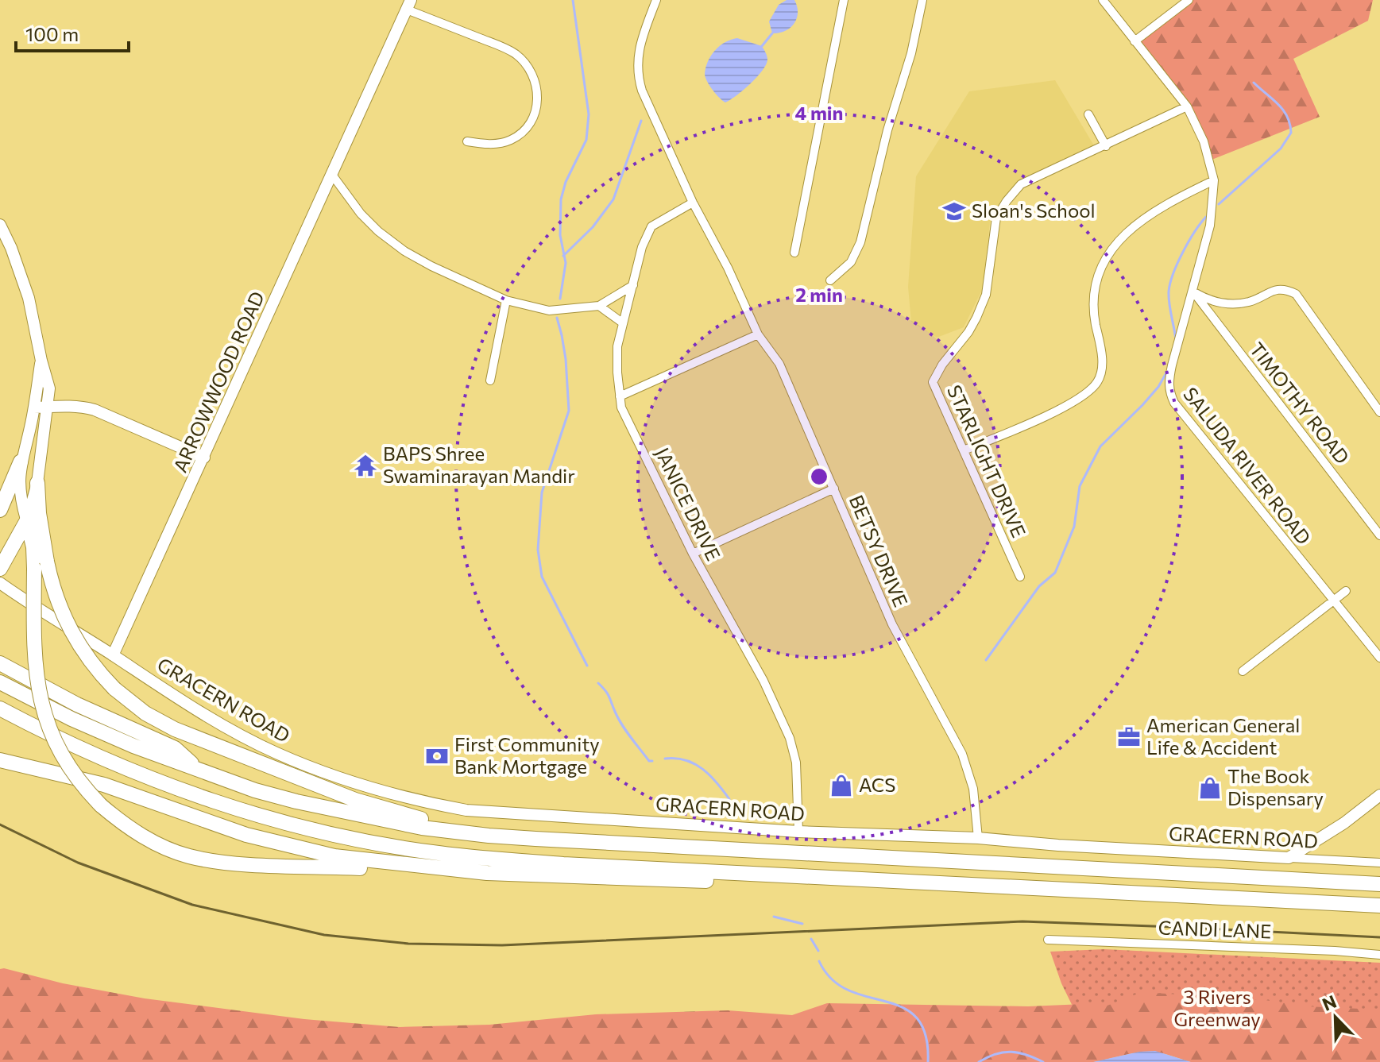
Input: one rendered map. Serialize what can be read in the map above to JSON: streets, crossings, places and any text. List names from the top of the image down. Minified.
{"streets":{"street":["ARROWWOOD ROAD","TIMOTHY ROAD","STARLIGHT DRIVE","SALUDA RIVER ROAD","JANICE DRIVE","BETSY DRIVE","GRACERN ROAD","CANDI LANE"]},"crossings":[["ARROWWOOD ROAD","GRACERN ROAD"],["TIMOTHY ROAD","SALUDA RIVER ROAD"],["STARLIGHT DRIVE","SALUDA RIVER ROAD"],["JANICE DRIVE","BETSY DRIVE"],["JANICE DRIVE","GRACERN ROAD"],["BETSY DRIVE","GRACERN ROAD"]],"parks":["3 Rivers Greenway"],"places":{"school or university":["Sloan's School"],"temple":["BAPS Shree Swaminarayan Mandir"],"office":["American General Life & Accident"],"bank":["First Community Bank Mortgage"],"shop":["ACS","The Book Dispensary"]},"scale_bar":"100 m","north":"top left","rings":["4 min","2 min"]}
